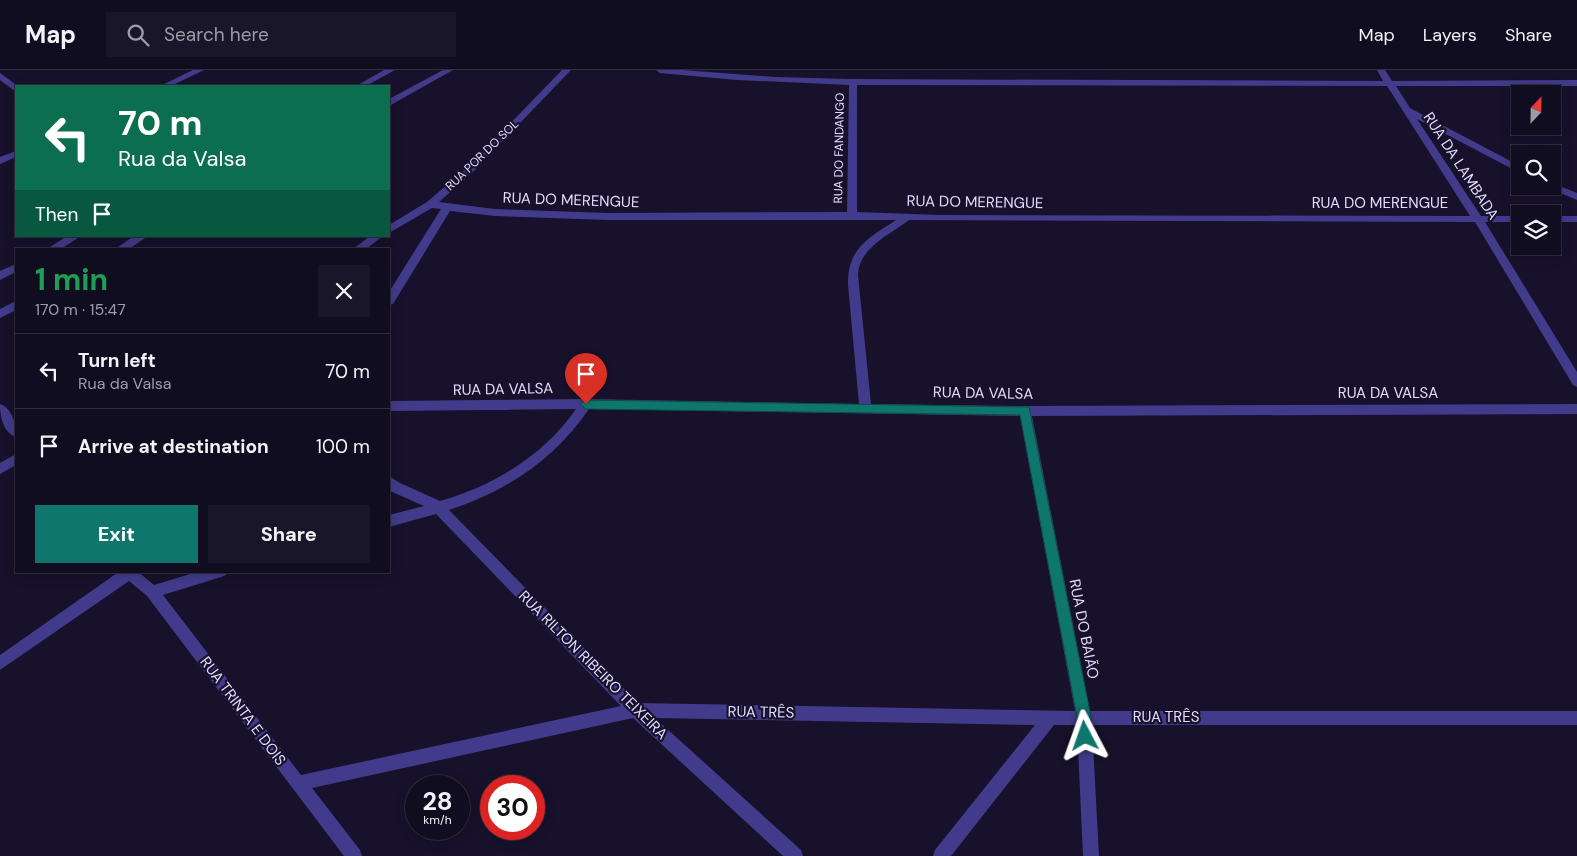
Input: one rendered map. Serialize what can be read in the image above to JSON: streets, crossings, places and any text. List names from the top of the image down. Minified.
{"streets":{"street":["RUA DO FANDANGO","RUA POR DO SOL","RUA DA LAMBADA","RUA DO MERENGUE","RUA DA VALSA","RUA DO BAIÃO","RUA RILTON RIBEIRO TEIXEIRA","RUA TRINTA E DOIS","RUA TRÊS"]},"crossings":[["RUA DO FANDANGO","RUA DO MERENGUE"],["RUA POR DO SOL","RUA DO MERENGUE"],["RUA DA LAMBADA","RUA DO MERENGUE"],["RUA DA VALSA","RUA DO BAIÃO"],["RUA DO BAIÃO","RUA TRÊS"],["RUA RILTON RIBEIRO TEIXEIRA","RUA TRÊS"],["RUA TRINTA E DOIS","RUA TRÊS"]],"north":"top","page":{"header":"Map","search":"Search here","nav":["Map","Layers","Share"],"turn":["70 m","Rua da Valsa"],"then":"Then","heading":["1 min","170 m · 15:47"],"list":[{"name":"Turn left","note":"Rua da Valsa","value":"70 m"},{"name":"Arrive at destination","value":"100 m"}],"buttons":["Exit","Share"],"speed":"28 km/h","limit":"30"}}
